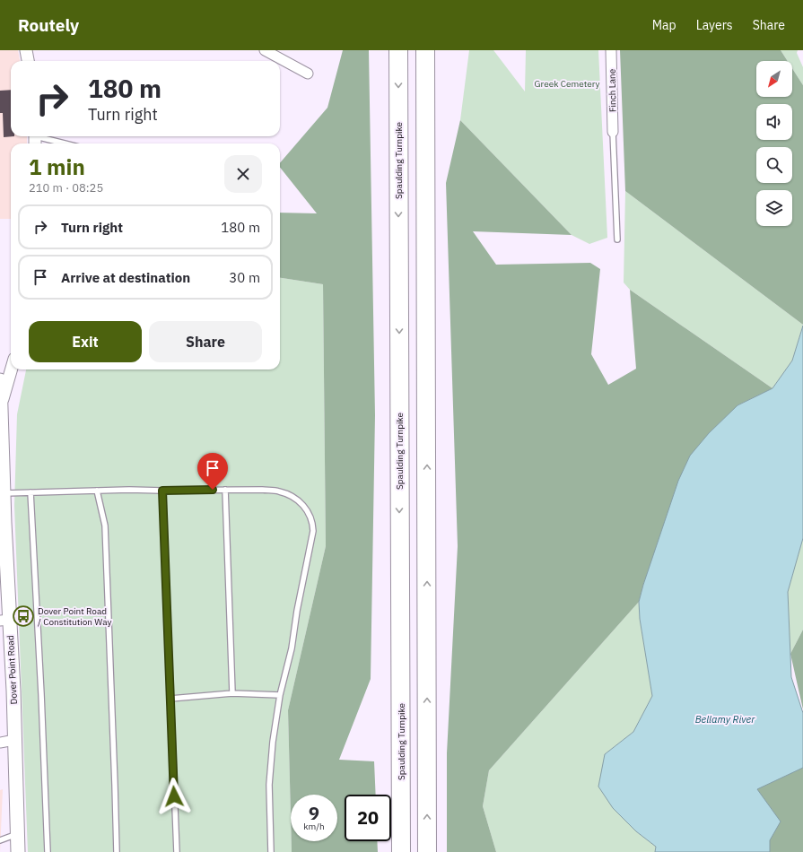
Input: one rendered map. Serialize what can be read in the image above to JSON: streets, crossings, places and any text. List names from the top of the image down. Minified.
{"streets":{"highway":["Spaulding Turnpike"],"main road":["Dover Point Road"],"street":["Finch Lane"]},"water":["Bellamy River"],"parks":["Greek Cemetery"],"places":{"bus stop":["Dover Point Road / Constitution Way"]},"north":"bottom left","page":{"header":"Routely","nav":["Map","Layers","Share"],"turn":["180 m","Turn right"],"heading":["1 min","210 m · 08:25"],"list":[{"name":"Turn right","value":"180 m"},{"name":"Arrive at destination","value":"30 m"}],"buttons":["Exit","Share"],"speed":"9 km/h","limit":"20"}}
